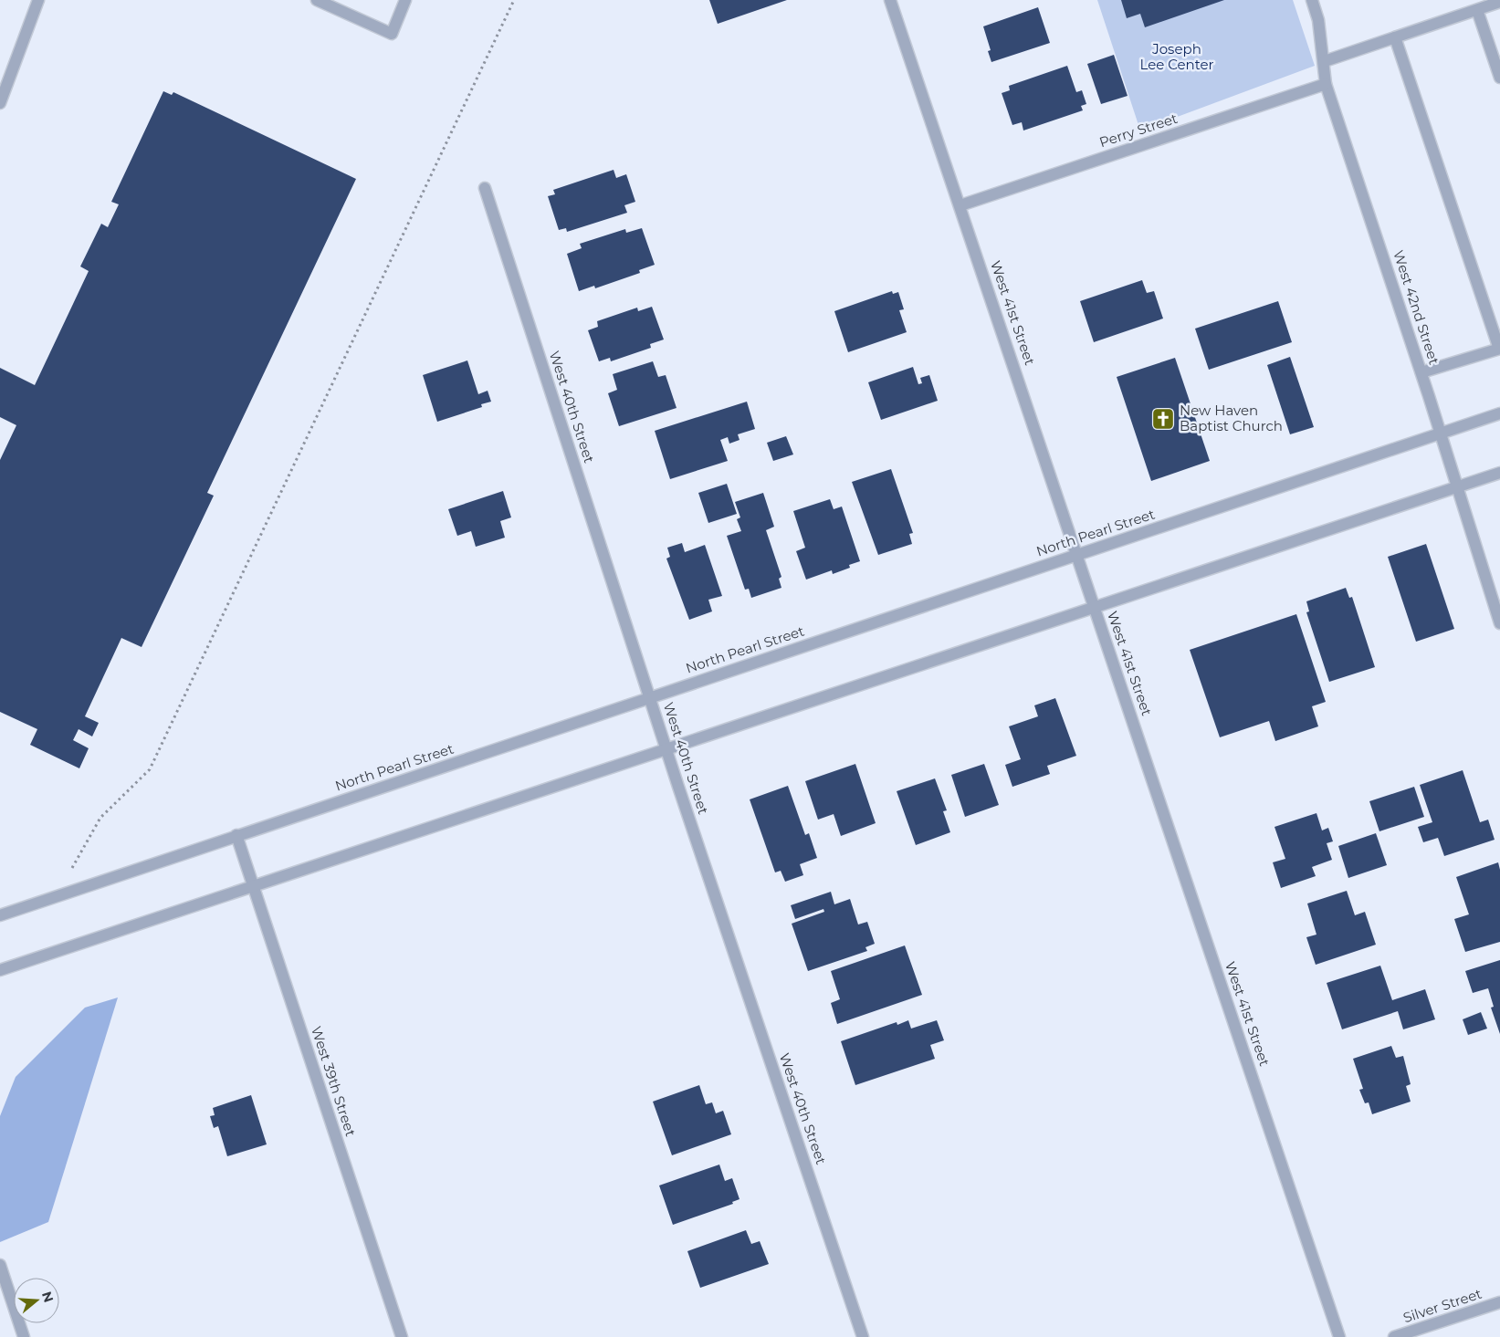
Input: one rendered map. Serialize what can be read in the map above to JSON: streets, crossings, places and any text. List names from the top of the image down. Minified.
{"streets":{"street":["Perry Street","West 42nd Street","West 41st Street","West 40th Street","North Pearl Street","West 39th Street","Silver Street"]},"crossings":[["Perry Street","West 42nd Street"],["Perry Street","West 41st Street"],["West 42nd Street","North Pearl Street"],["West 41st Street","North Pearl Street"],["West 40th Street","North Pearl Street"],["North Pearl Street","West 39th Street"]],"parks":["Joseph Lee Center"],"places":{"church":["New Haven Baptist Church"]},"north":"right"}
